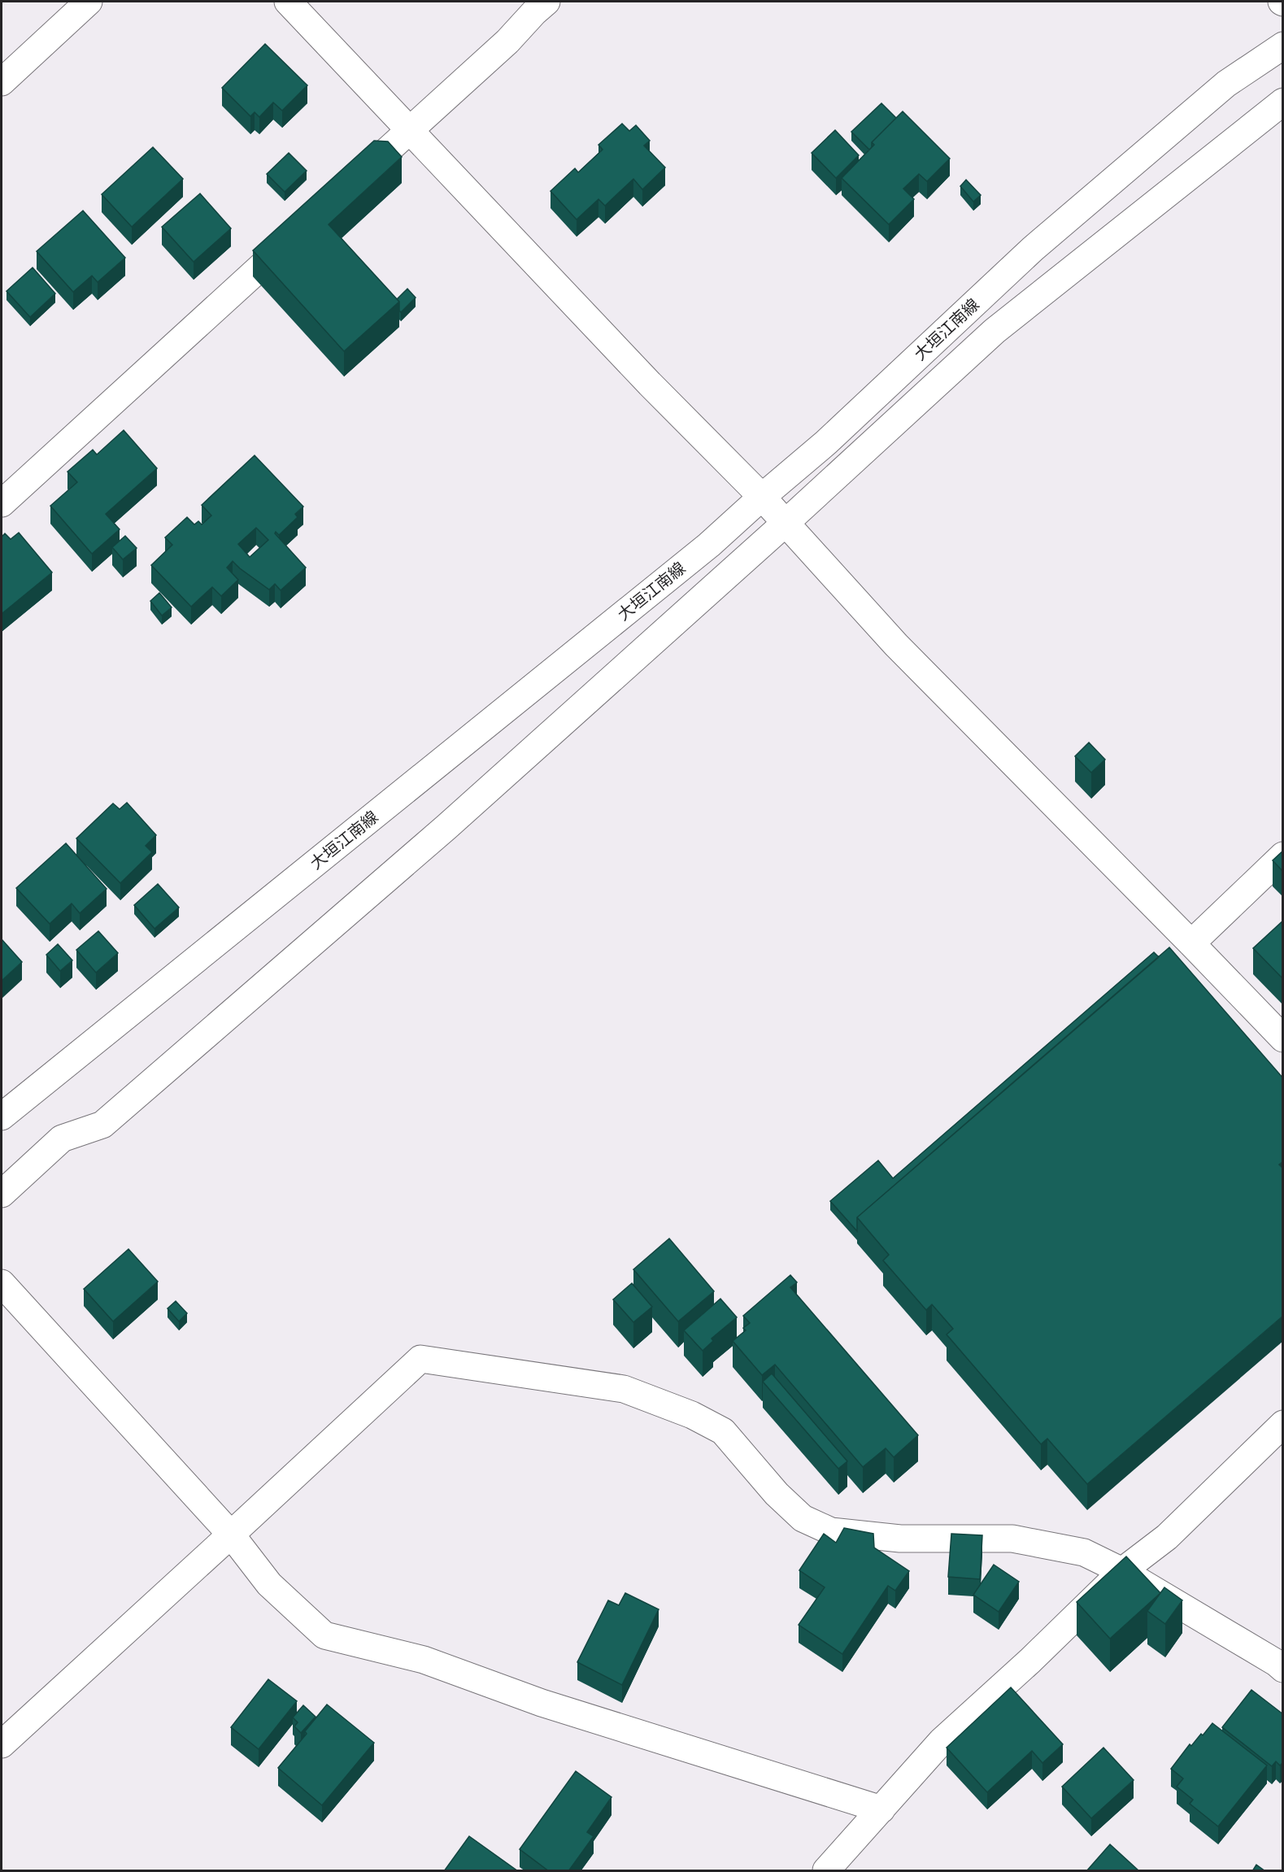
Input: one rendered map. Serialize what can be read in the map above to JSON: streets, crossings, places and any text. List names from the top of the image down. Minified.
{"streets":{"street":["大垣江南線"]}}
